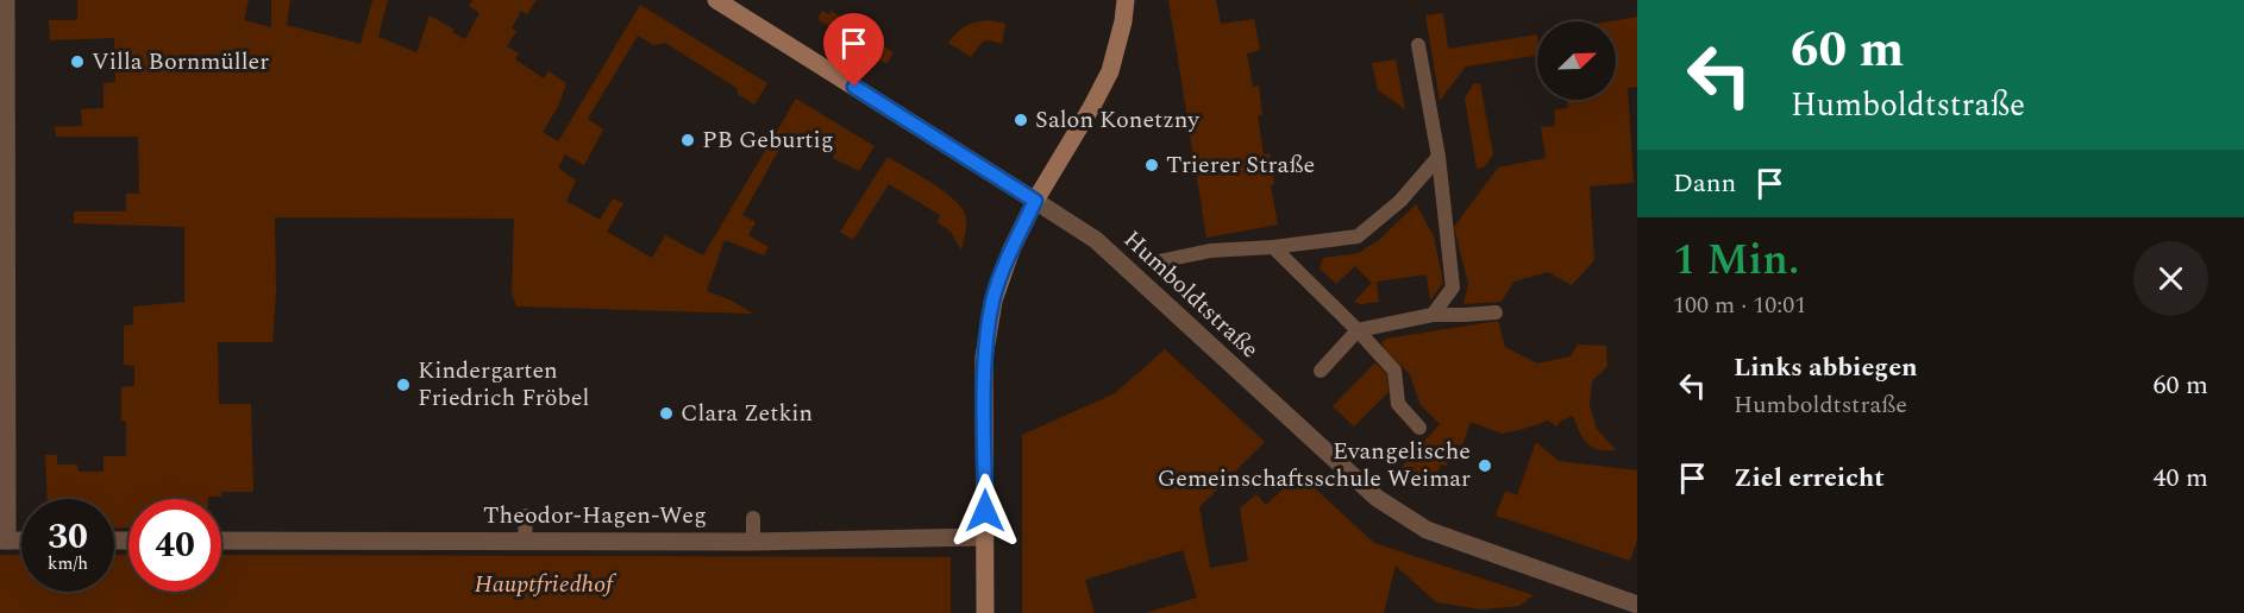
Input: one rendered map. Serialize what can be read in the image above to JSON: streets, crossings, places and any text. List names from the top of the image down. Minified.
{"streets":{"street":["Humboldtstraße","Theodor-Hagen-Weg"]},"parks":["Hauptfriedhof"],"places":["Villa Bornmüller","Salon Konetzny","PB Geburtig","Trierer Straße","Kindergarten Friedrich Fröbel","Clara Zetkin","Evangelische Gemeinschaftsschule Weimar"],"north":"top right","page":{"turn":["60 m","Humboldtstraße"],"then":"Dann","heading":["1 Min.","100 m · 10:01"],"list":[{"name":"Links abbiegen","note":"Humboldtstraße","value":"60 m"},{"name":"Ziel erreicht","value":"40 m"}],"speed":"30 km/h","limit":"40"}}
